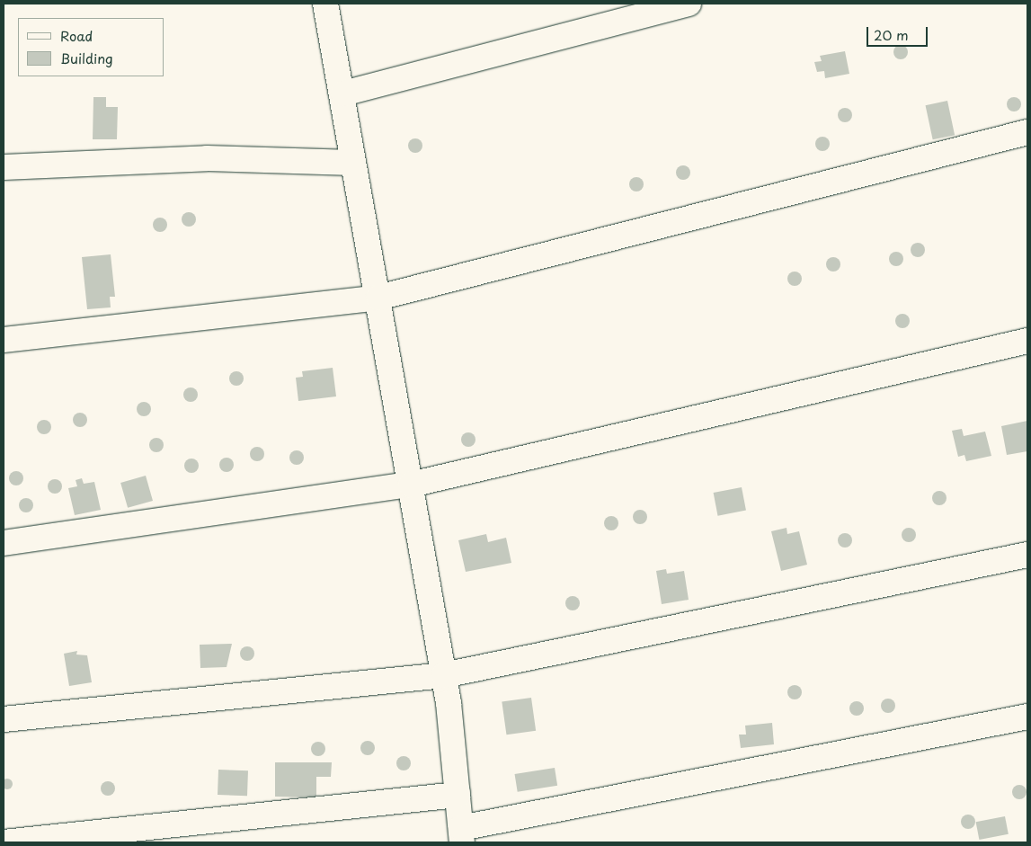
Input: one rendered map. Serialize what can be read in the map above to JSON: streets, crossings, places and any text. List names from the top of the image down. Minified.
{"legend":["Road","Building"],"scale_bar":"20 m"}
